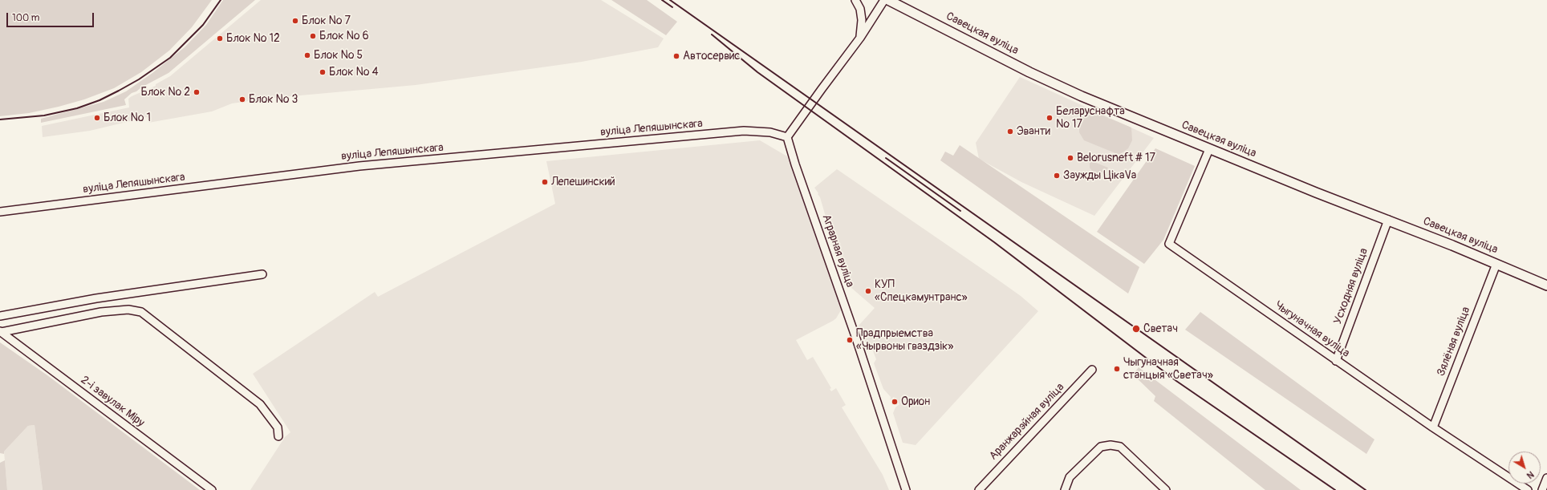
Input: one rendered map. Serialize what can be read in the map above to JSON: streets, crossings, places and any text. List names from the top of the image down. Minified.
{"streets":{"main road":["Савецкая вуліца"],"street":["вуліца Лепяшынскага","Аграрная вуліца","Усходняя вуліца","Чыгуначная вуліца","Зялёная вуліца","2-і завулак Міру","Аранжарэйная вуліца"]},"crossings":[["Савецкая вуліца","Усходняя вуліца"],["Савецкая вуліца","Чыгуначная вуліца"],["Савецкая вуліца","Зялёная вуліца"],["вуліца Лепяшынскага","Аграрная вуліца"],["Усходняя вуліца","Чыгуначная вуліца"],["Чыгуначная вуліца","Зялёная вуліца"]],"places":["Блок № 7","Блок № 6","Блок № 12","Блок № 5","Автосервис","Блок № 4","Блок № 2","Блок № 3","Блок № 1","Беларуснафта № 17","Эванти","Belorusneft # 17","Заужды ЦікаVа","Лепешинский","КУП «Спецкамунтранс»","Светач","Прадпрыемства «Чырвоны гваздзік»","Чыгуначная станцыя «Светач»","Орион"],"scale_bar":"100 m","north":"bottom right"}
